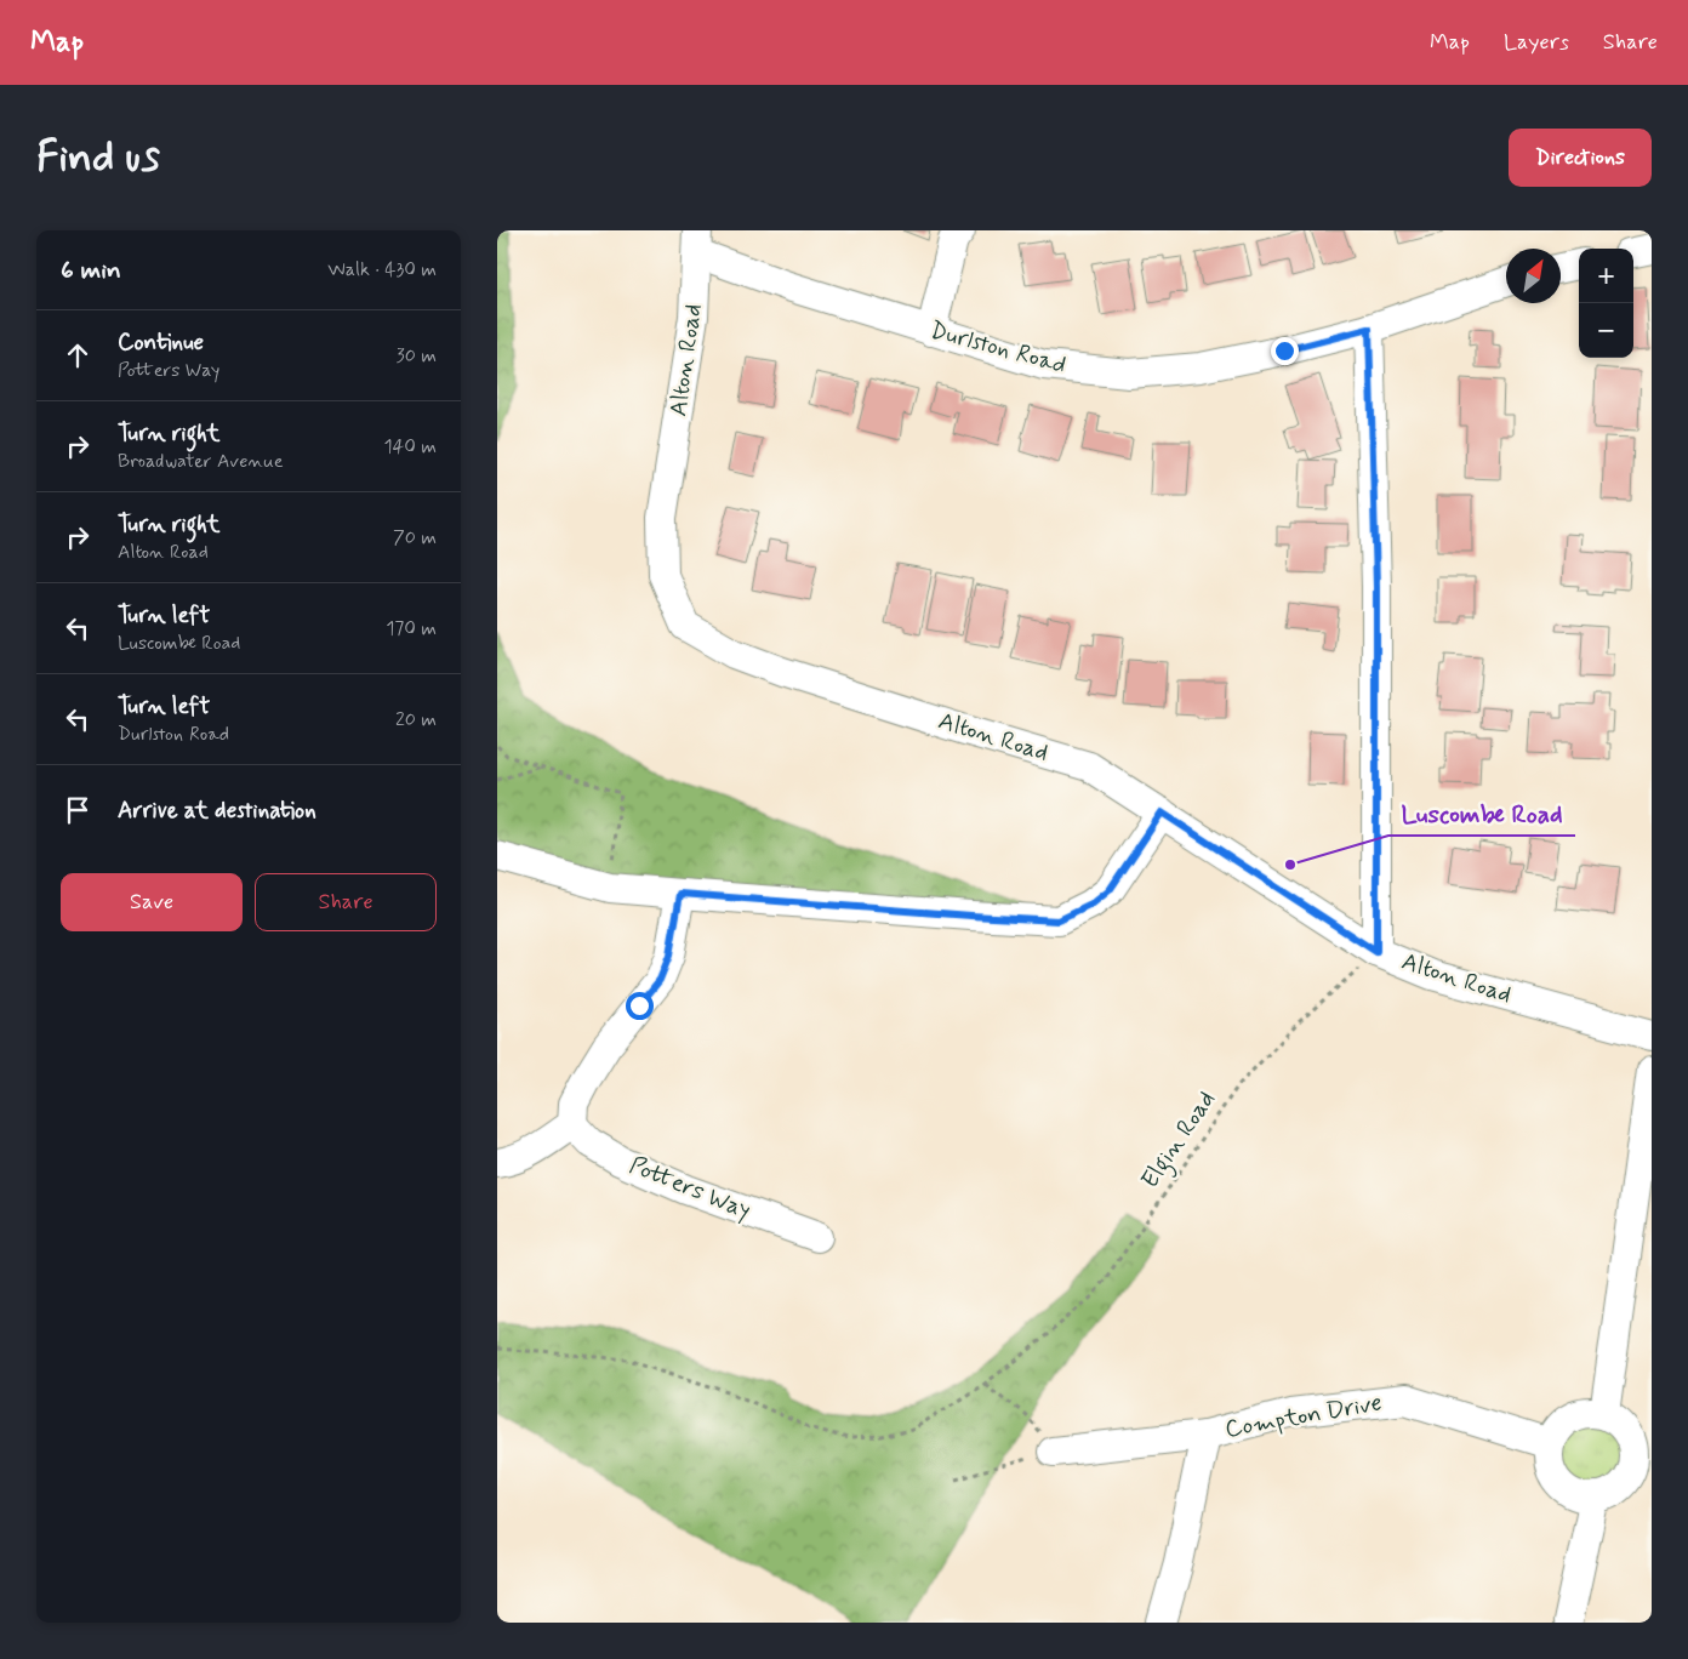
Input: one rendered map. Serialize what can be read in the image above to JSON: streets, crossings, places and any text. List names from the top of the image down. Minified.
{"streets":{"street":["Durlston Road","Alton Road","Potters Way","Compton Drive"],"path":["Elgin Road"]},"crossings":[["Durlston Road","Alton Road"],["Alton Road","Elgin Road"]],"places":["Luscombe Road"],"north":"top right","page":{"header":"Map","nav":["Map","Layers","Share"],"buttons":["Directions",["Save","Share"]],"title":"Find us","heading":["6 min","Walk · 430 m"],"map_buttons":["+","−"],"list":[["Continue","Potters Way","30 m"],["Turn right","Broadwater Avenue","140 m"],["Turn right","Alton Road","70 m"],["Turn left","Luscombe Road","170 m"],["Turn left","Durlston Road","20 m"],"Arrive at destination"]}}
